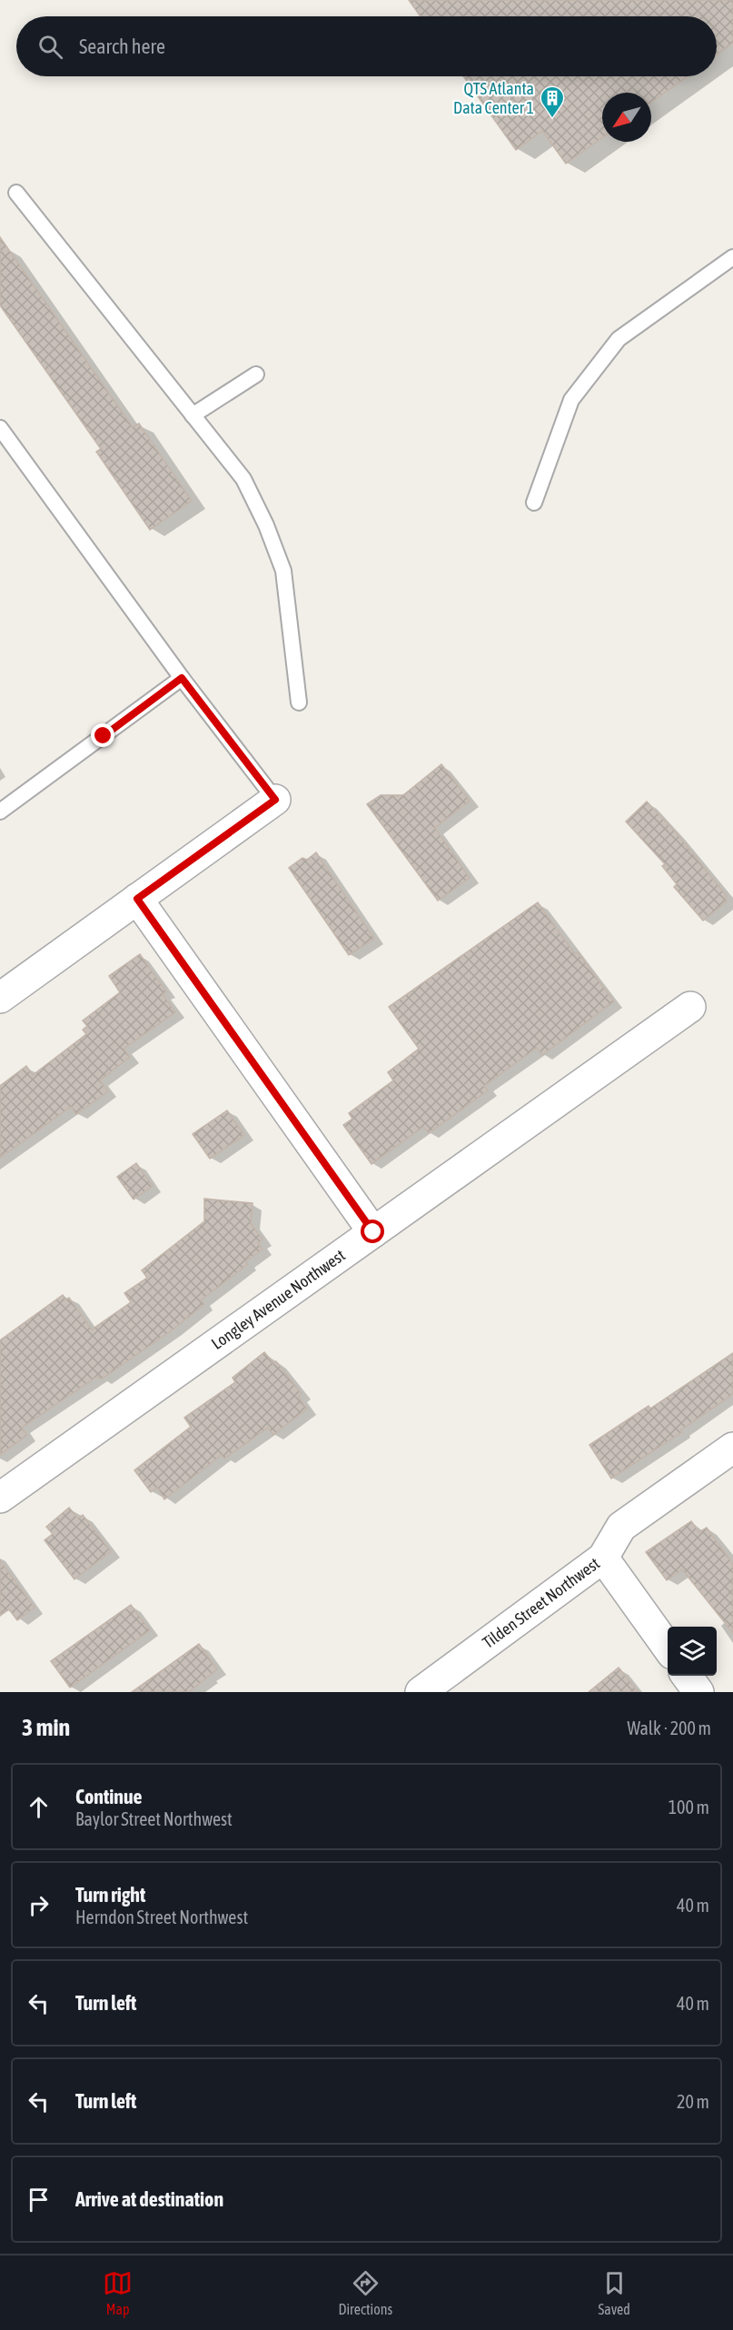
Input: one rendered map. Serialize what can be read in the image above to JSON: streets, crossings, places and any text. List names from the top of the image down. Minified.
{"streets":{"street":["Longley Avenue Northwest","Tilden Street Northwest"]},"places":{"building":["QTS Atlanta Data Center 1"]},"north":"bottom left","page":{"search":"Search here","heading":["3 min","Walk · 200 m"],"list":[["Continue","Baylor Street Northwest","100 m"],["Turn right","Herndon Street Northwest","40 m"],["Turn left","40 m"],["Turn left","20 m"],"Arrive at destination"],"nav":["Map","Directions","Saved"]}}
